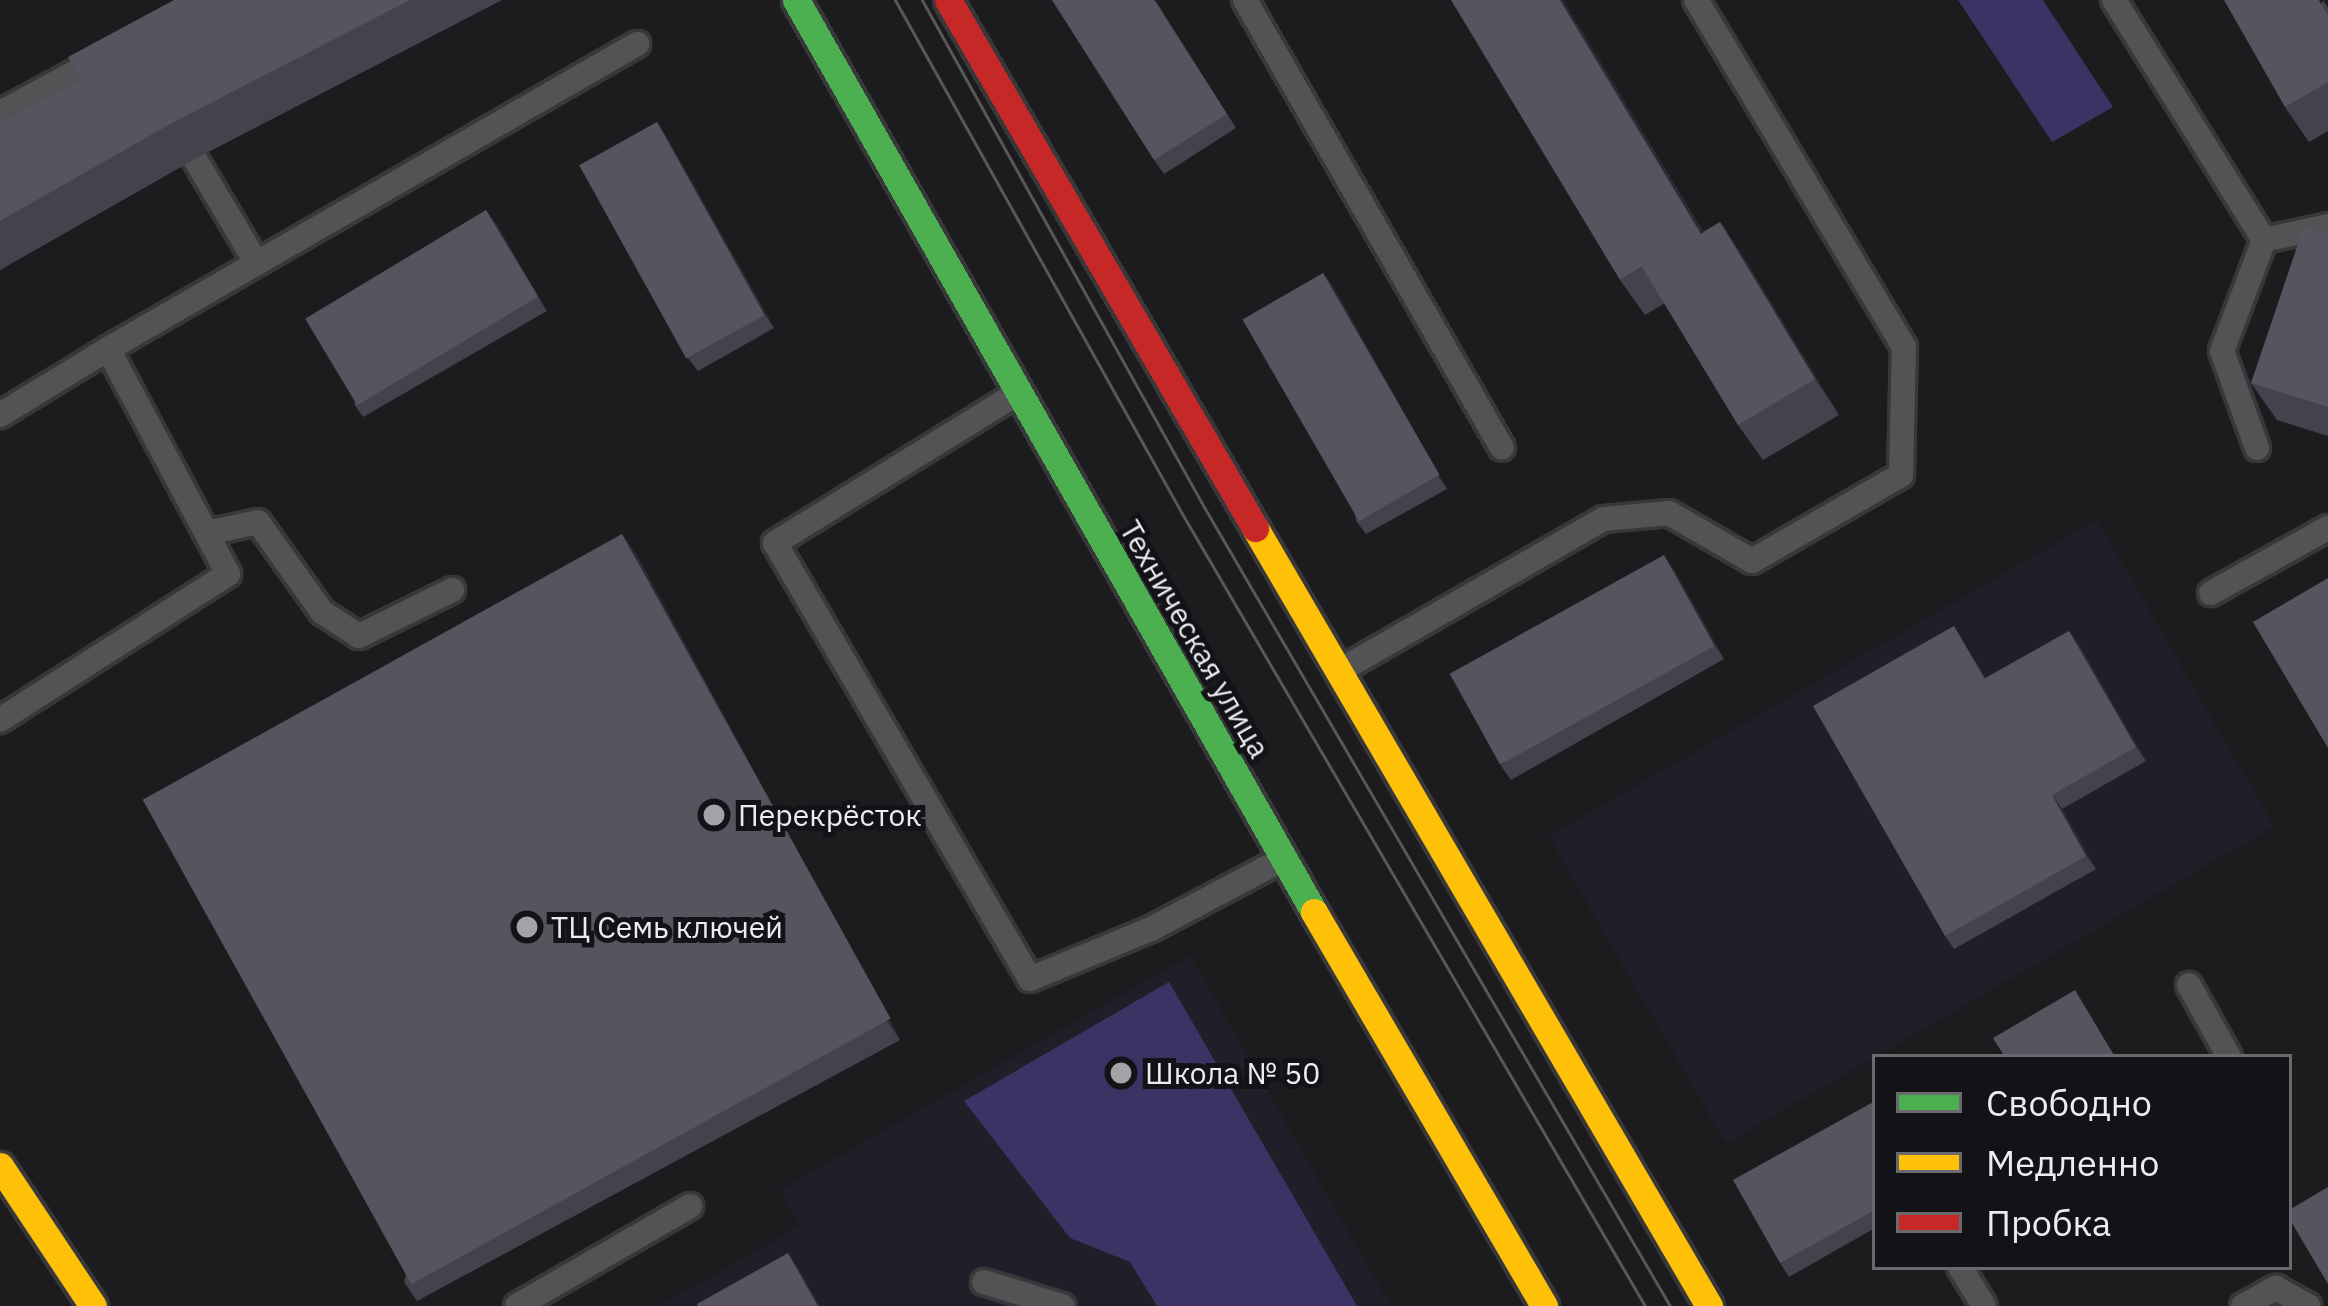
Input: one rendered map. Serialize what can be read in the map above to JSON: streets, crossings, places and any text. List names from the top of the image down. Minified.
{"streets":{"street":["Техническая улица"]},"places":["Перекрёсток","ТЦ Семь ключей","Школа № 50"],"legend":["Свободно","Медленно","Пробка"]}
